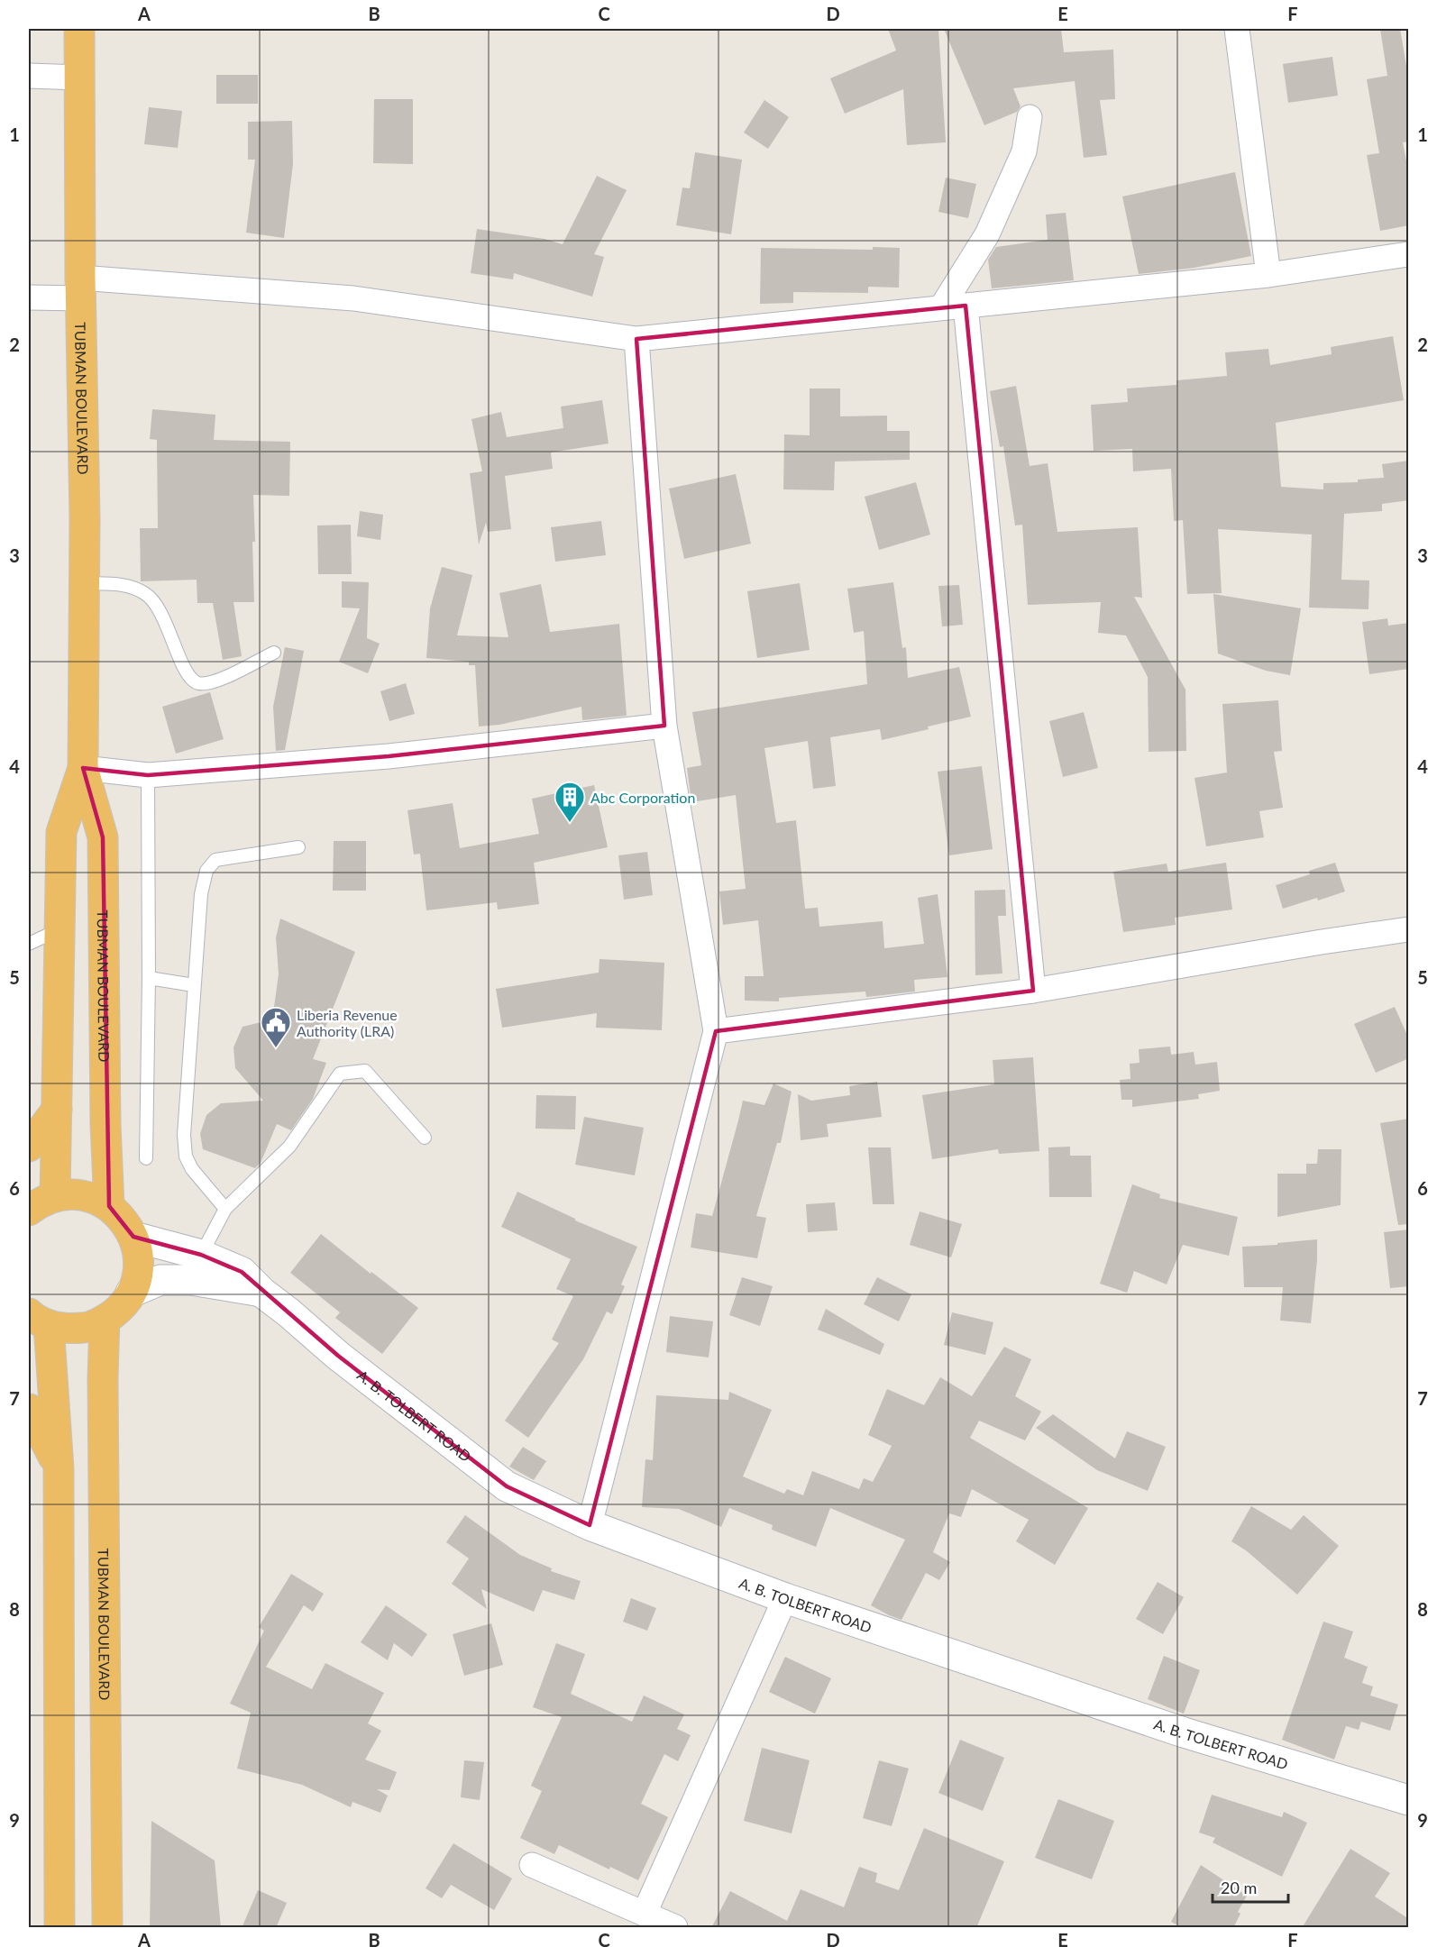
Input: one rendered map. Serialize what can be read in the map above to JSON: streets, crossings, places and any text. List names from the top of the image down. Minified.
{"streets":{"highway":["TUBMAN BOULEVARD"],"street":["A. B. TOLBERT ROAD"]},"places":{"building":["Abc Corporation"],"public building":["Liberia Revenue Authority (LRA)"]},"scale_bar":"20 m","grid":{"columns":["A","B","C","D","E","F"],"rows":["1","2","3","4","5","6","7","8","9"]}}
